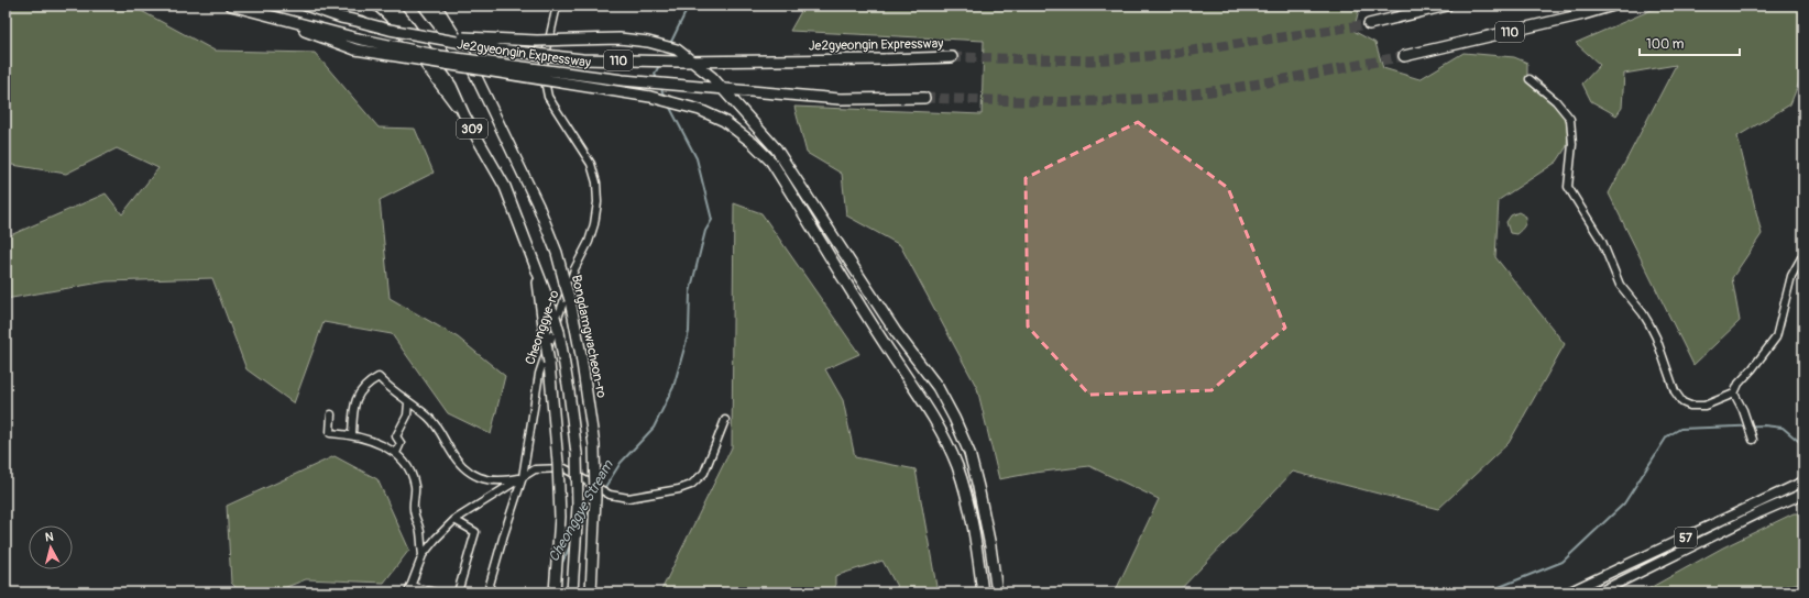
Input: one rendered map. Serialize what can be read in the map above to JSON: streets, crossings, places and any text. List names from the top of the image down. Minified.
{"streets":{"highway":["110","Je2gyeongin Expressway","309","Bongdamgwacheon-ro"],"main road":["57"],"street":["Cheonggye-ro"]},"water":["Cheonggye Stream"],"scale_bar":"100 m","north":"top"}
